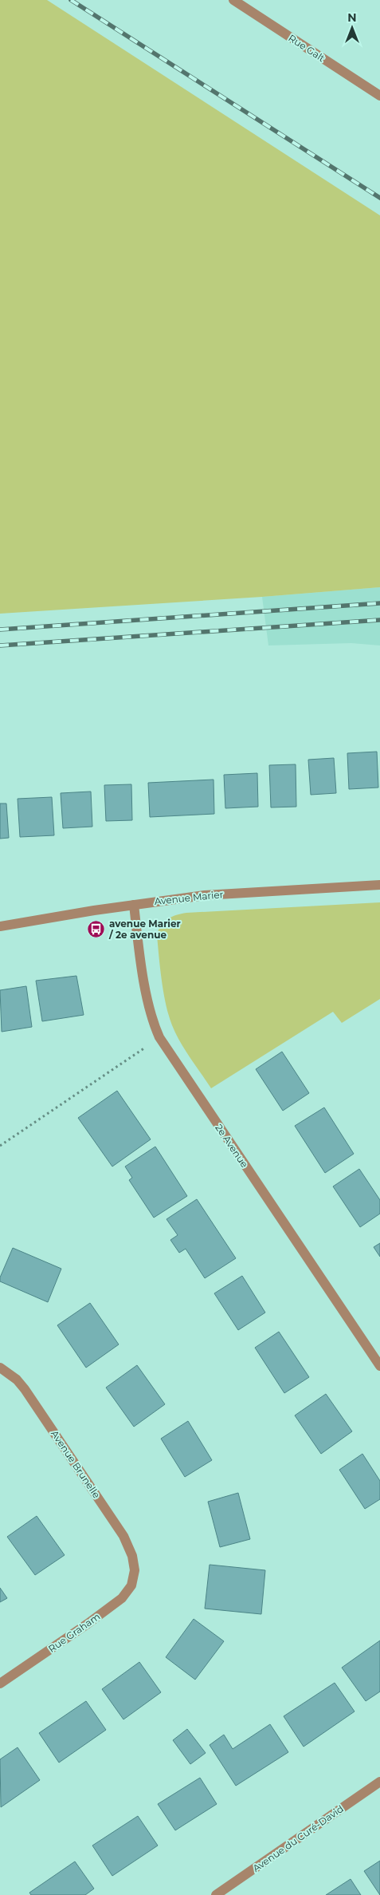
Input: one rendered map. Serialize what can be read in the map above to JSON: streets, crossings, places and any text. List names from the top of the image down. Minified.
{"streets":{"street":["Rue Galt","Avenue Marier","2e Avenue","Avenue Brunelle","Rue Graham","Avenue du Curé-David"]},"crossings":[["Avenue Marier","2e Avenue"],["Avenue Brunelle","Rue Graham"]],"places":{"bus stop":["avenue Marier / 2e avenue"]},"north":"top"}
